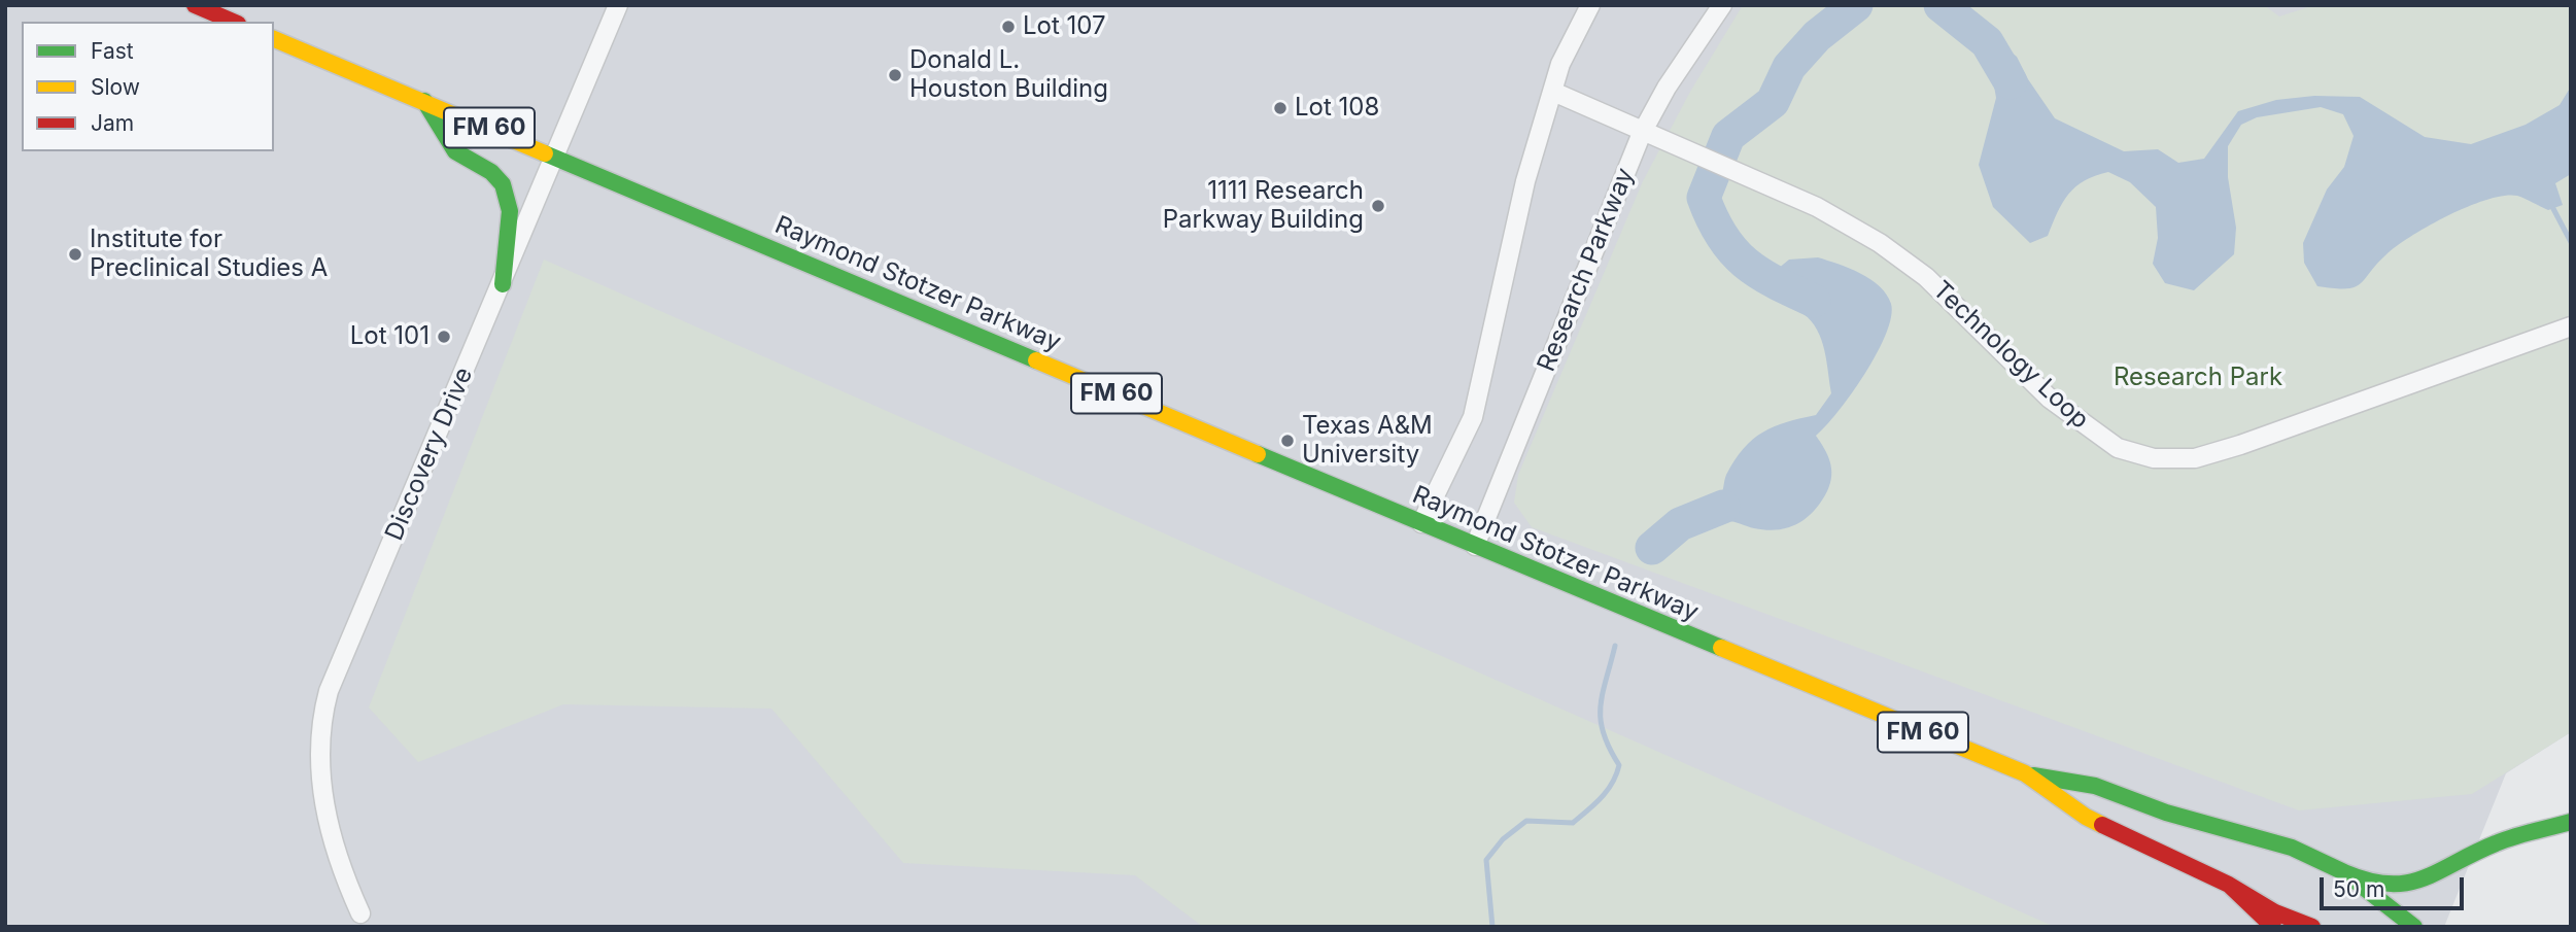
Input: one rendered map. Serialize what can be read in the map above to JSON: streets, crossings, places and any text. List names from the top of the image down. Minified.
{"streets":{"main road":["FM 60","Raymond Stotzer Parkway"],"street":["Research Parkway","Technology Loop","Discovery Drive"]},"crossings":[["Research Parkway","Raymond Stotzer Parkway"],["Research Parkway","Technology Loop"],["Raymond Stotzer Parkway","Discovery Drive"]],"parks":["Research Park"],"places":["Lot 107","Donald L. Houston Building","Lot 108","1111 Research Parkway Building","Institute for Preclinical Studies A","Lot 101","Texas A&M University"],"legend":["Fast","Slow","Jam"],"scale_bar":"50 m"}
